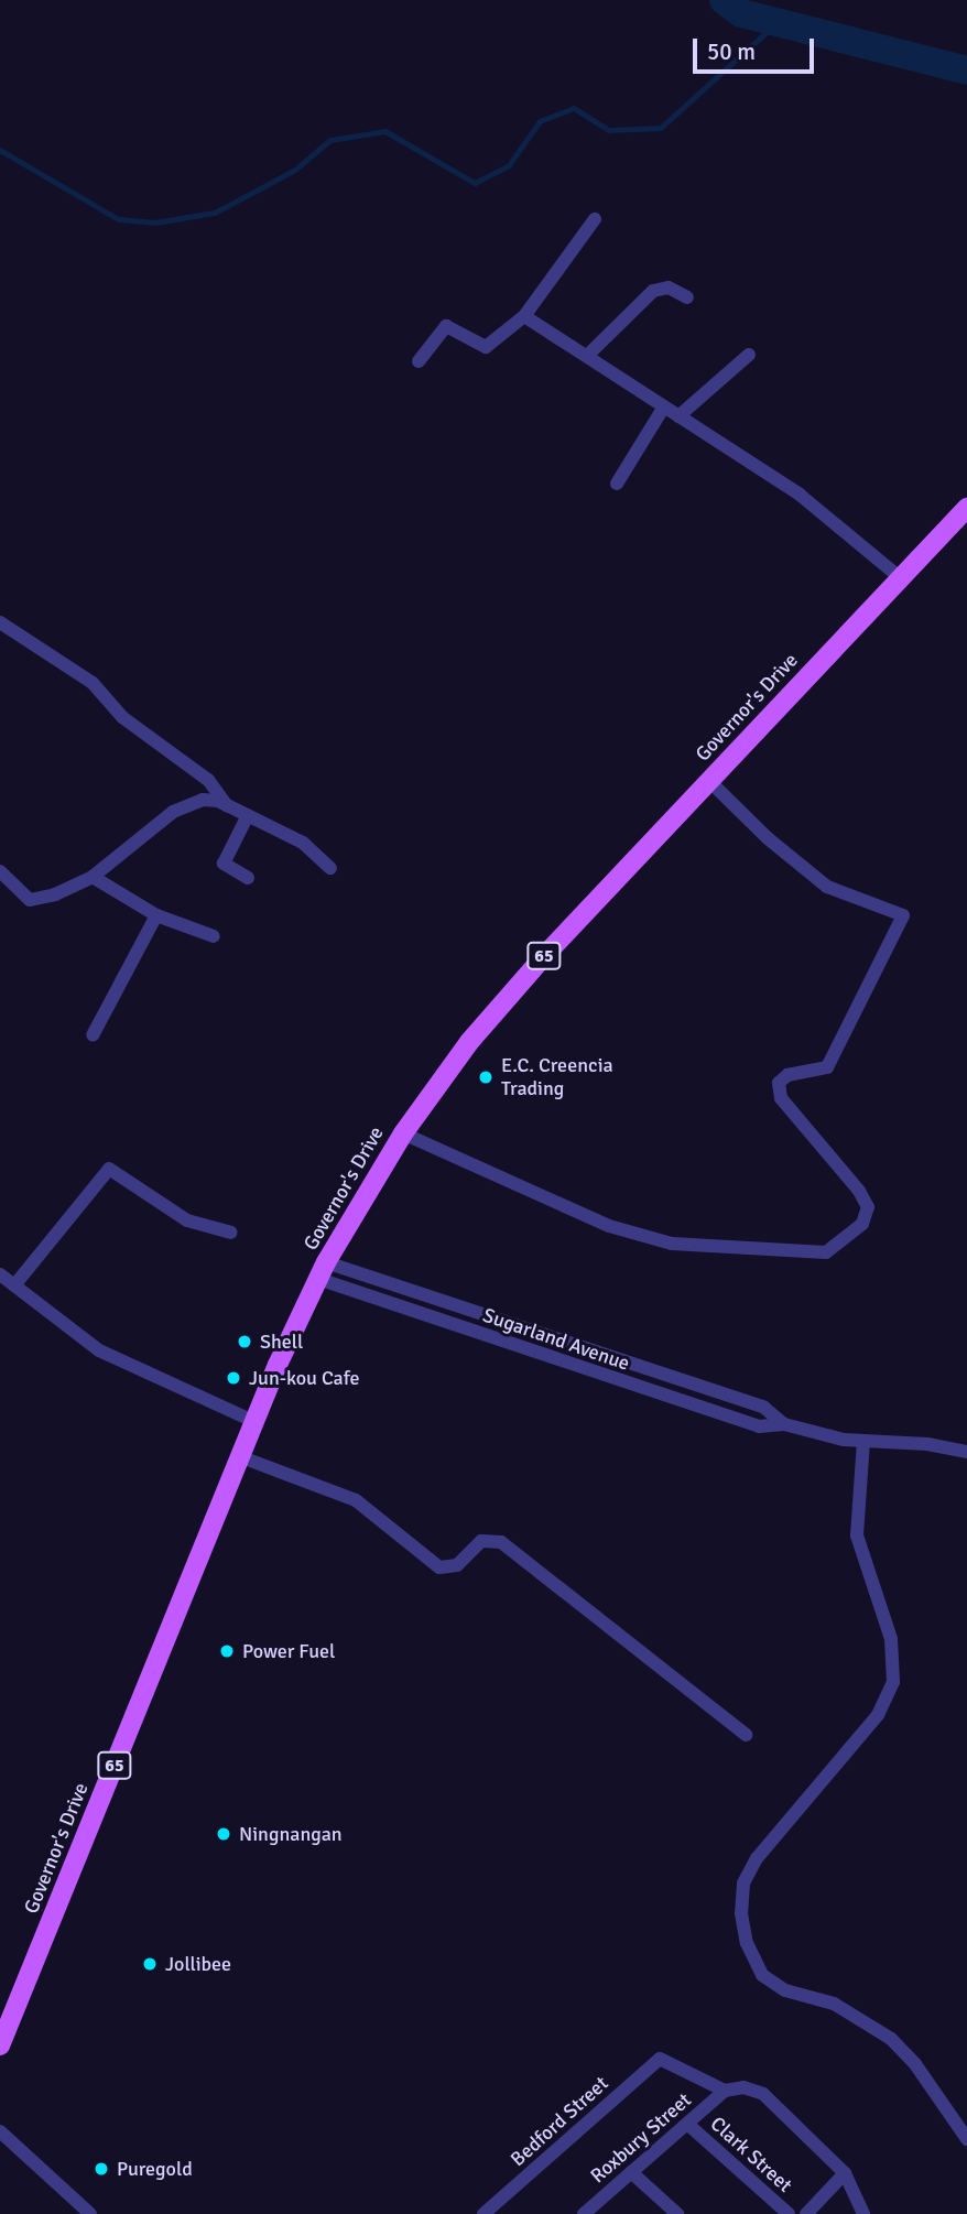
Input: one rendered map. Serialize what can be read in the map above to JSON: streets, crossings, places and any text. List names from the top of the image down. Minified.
{"streets":{"main road":["Governor's Drive","65"],"street":["Sugarland Avenue","Bedford Street","Roxbury Street","Clark Street"]},"crossings":[["Governor's Drive","Sugarland Avenue"],["Bedford Street","Roxbury Street"],["Roxbury Street","Clark Street"]],"places":["E.C. Creencia Trading","Shell","Jun-kou Cafe","Power Fuel","Ningnangan","Jollibee","Puregold"],"scale_bar":"50 m"}
